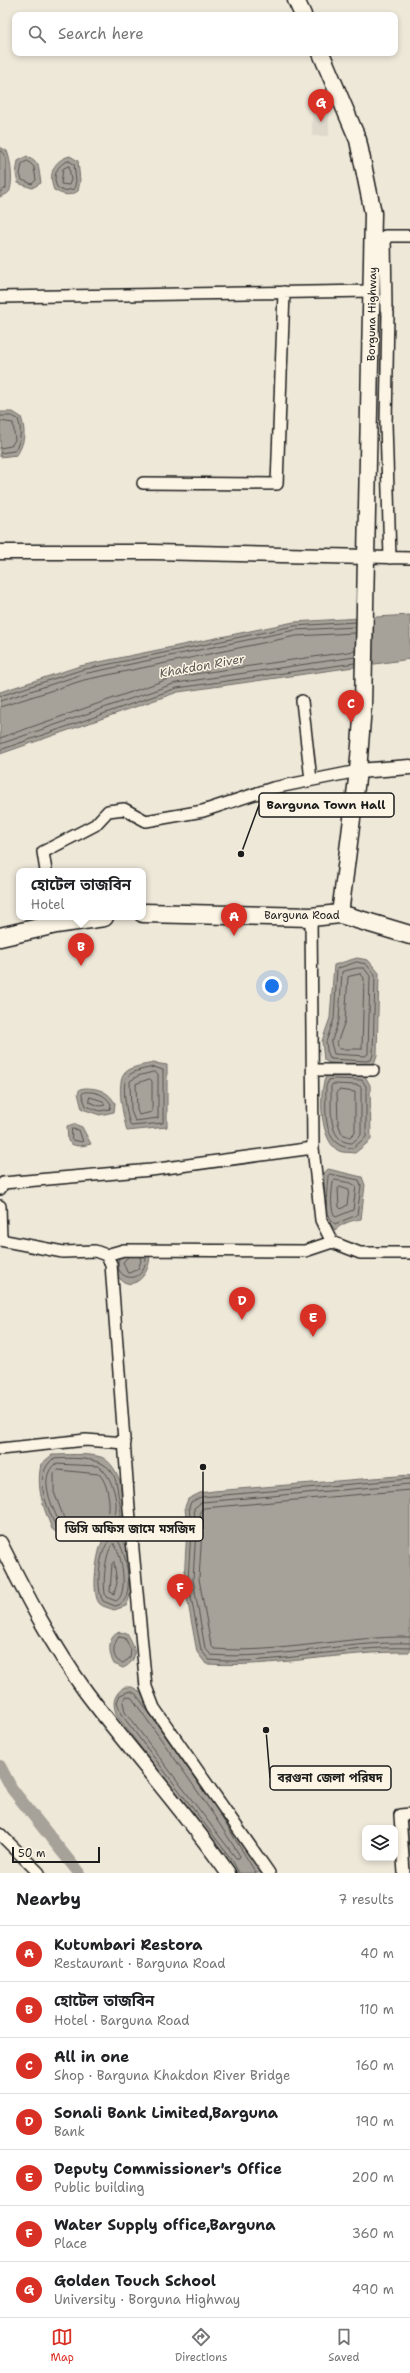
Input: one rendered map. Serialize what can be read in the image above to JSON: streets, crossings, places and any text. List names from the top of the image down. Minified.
{"streets":{"main road":["Borguna Highway","Barguna Road"]},"crossings":[["Borguna Highway","Barguna Road"]],"water":["Khakdon River"],"places":["Barguna Town Hall","ডিসি অফিস জামে মসজিদ","বরগুনা জেলা পরিষদ"],"scale_bar":"50 m","page":{"search":"Search here","pins":["G","C","A","B","D","E","F"],"popup":["হোটেল তাজবিন","Hotel"],"scale":"50 m","heading":["Nearby","7 results"],"list":[{"mark":"A","name":"Kutumbari Restora","note":"Restaurant · Barguna Road","value":"40 m"},{"mark":"B","name":"হোটেল তাজবিন","note":"Hotel · Barguna Road","value":"110 m"},{"mark":"C","name":"All in one","note":"Shop · Barguna Khakdon River Bridge","value":"160 m"},{"mark":"D","name":"Sonali Bank Limited,Barguna","note":"Bank","value":"190 m"},{"mark":"E","name":"Deputy Commissioner's Office","note":"Public building","value":"200 m"},{"mark":"F","name":"Water Supply office,Barguna","note":"Place","value":"360 m"},{"mark":"G","name":"Golden Touch School","note":"University · Borguna Highway","value":"490 m"}],"nav":["Map","Directions","Saved"]}}
